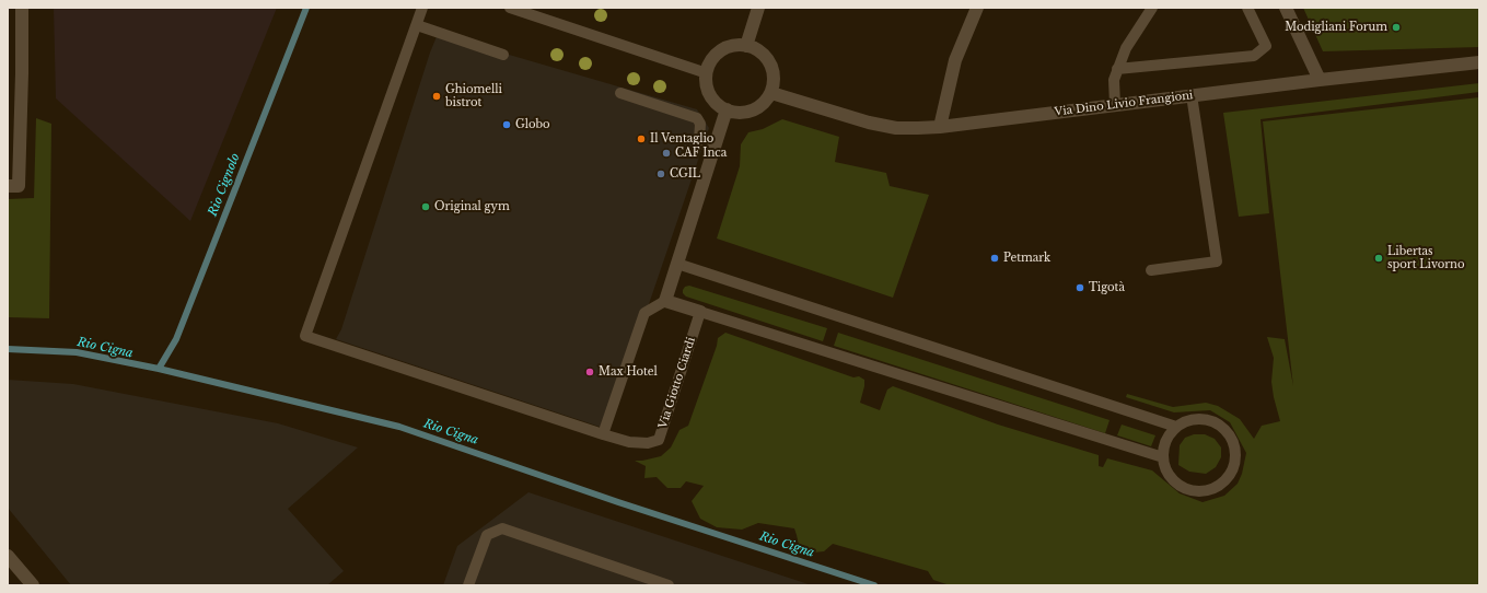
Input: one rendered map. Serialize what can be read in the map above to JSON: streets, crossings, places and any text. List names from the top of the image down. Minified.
{"streets":{"street":["Via Dino Livio Frangioni"],"lane":["Via Giotto Ciardi"]},"water":["Rio Cignolo","Rio Cigna"],"places":["Modigliani Forum","Ghiomelli bistrot","Globo","Il Ventaglio","CAF Inca","CGIL","Original gym","Petmark","Libertas sport Livorno","Tigotà","Max Hotel"]}
